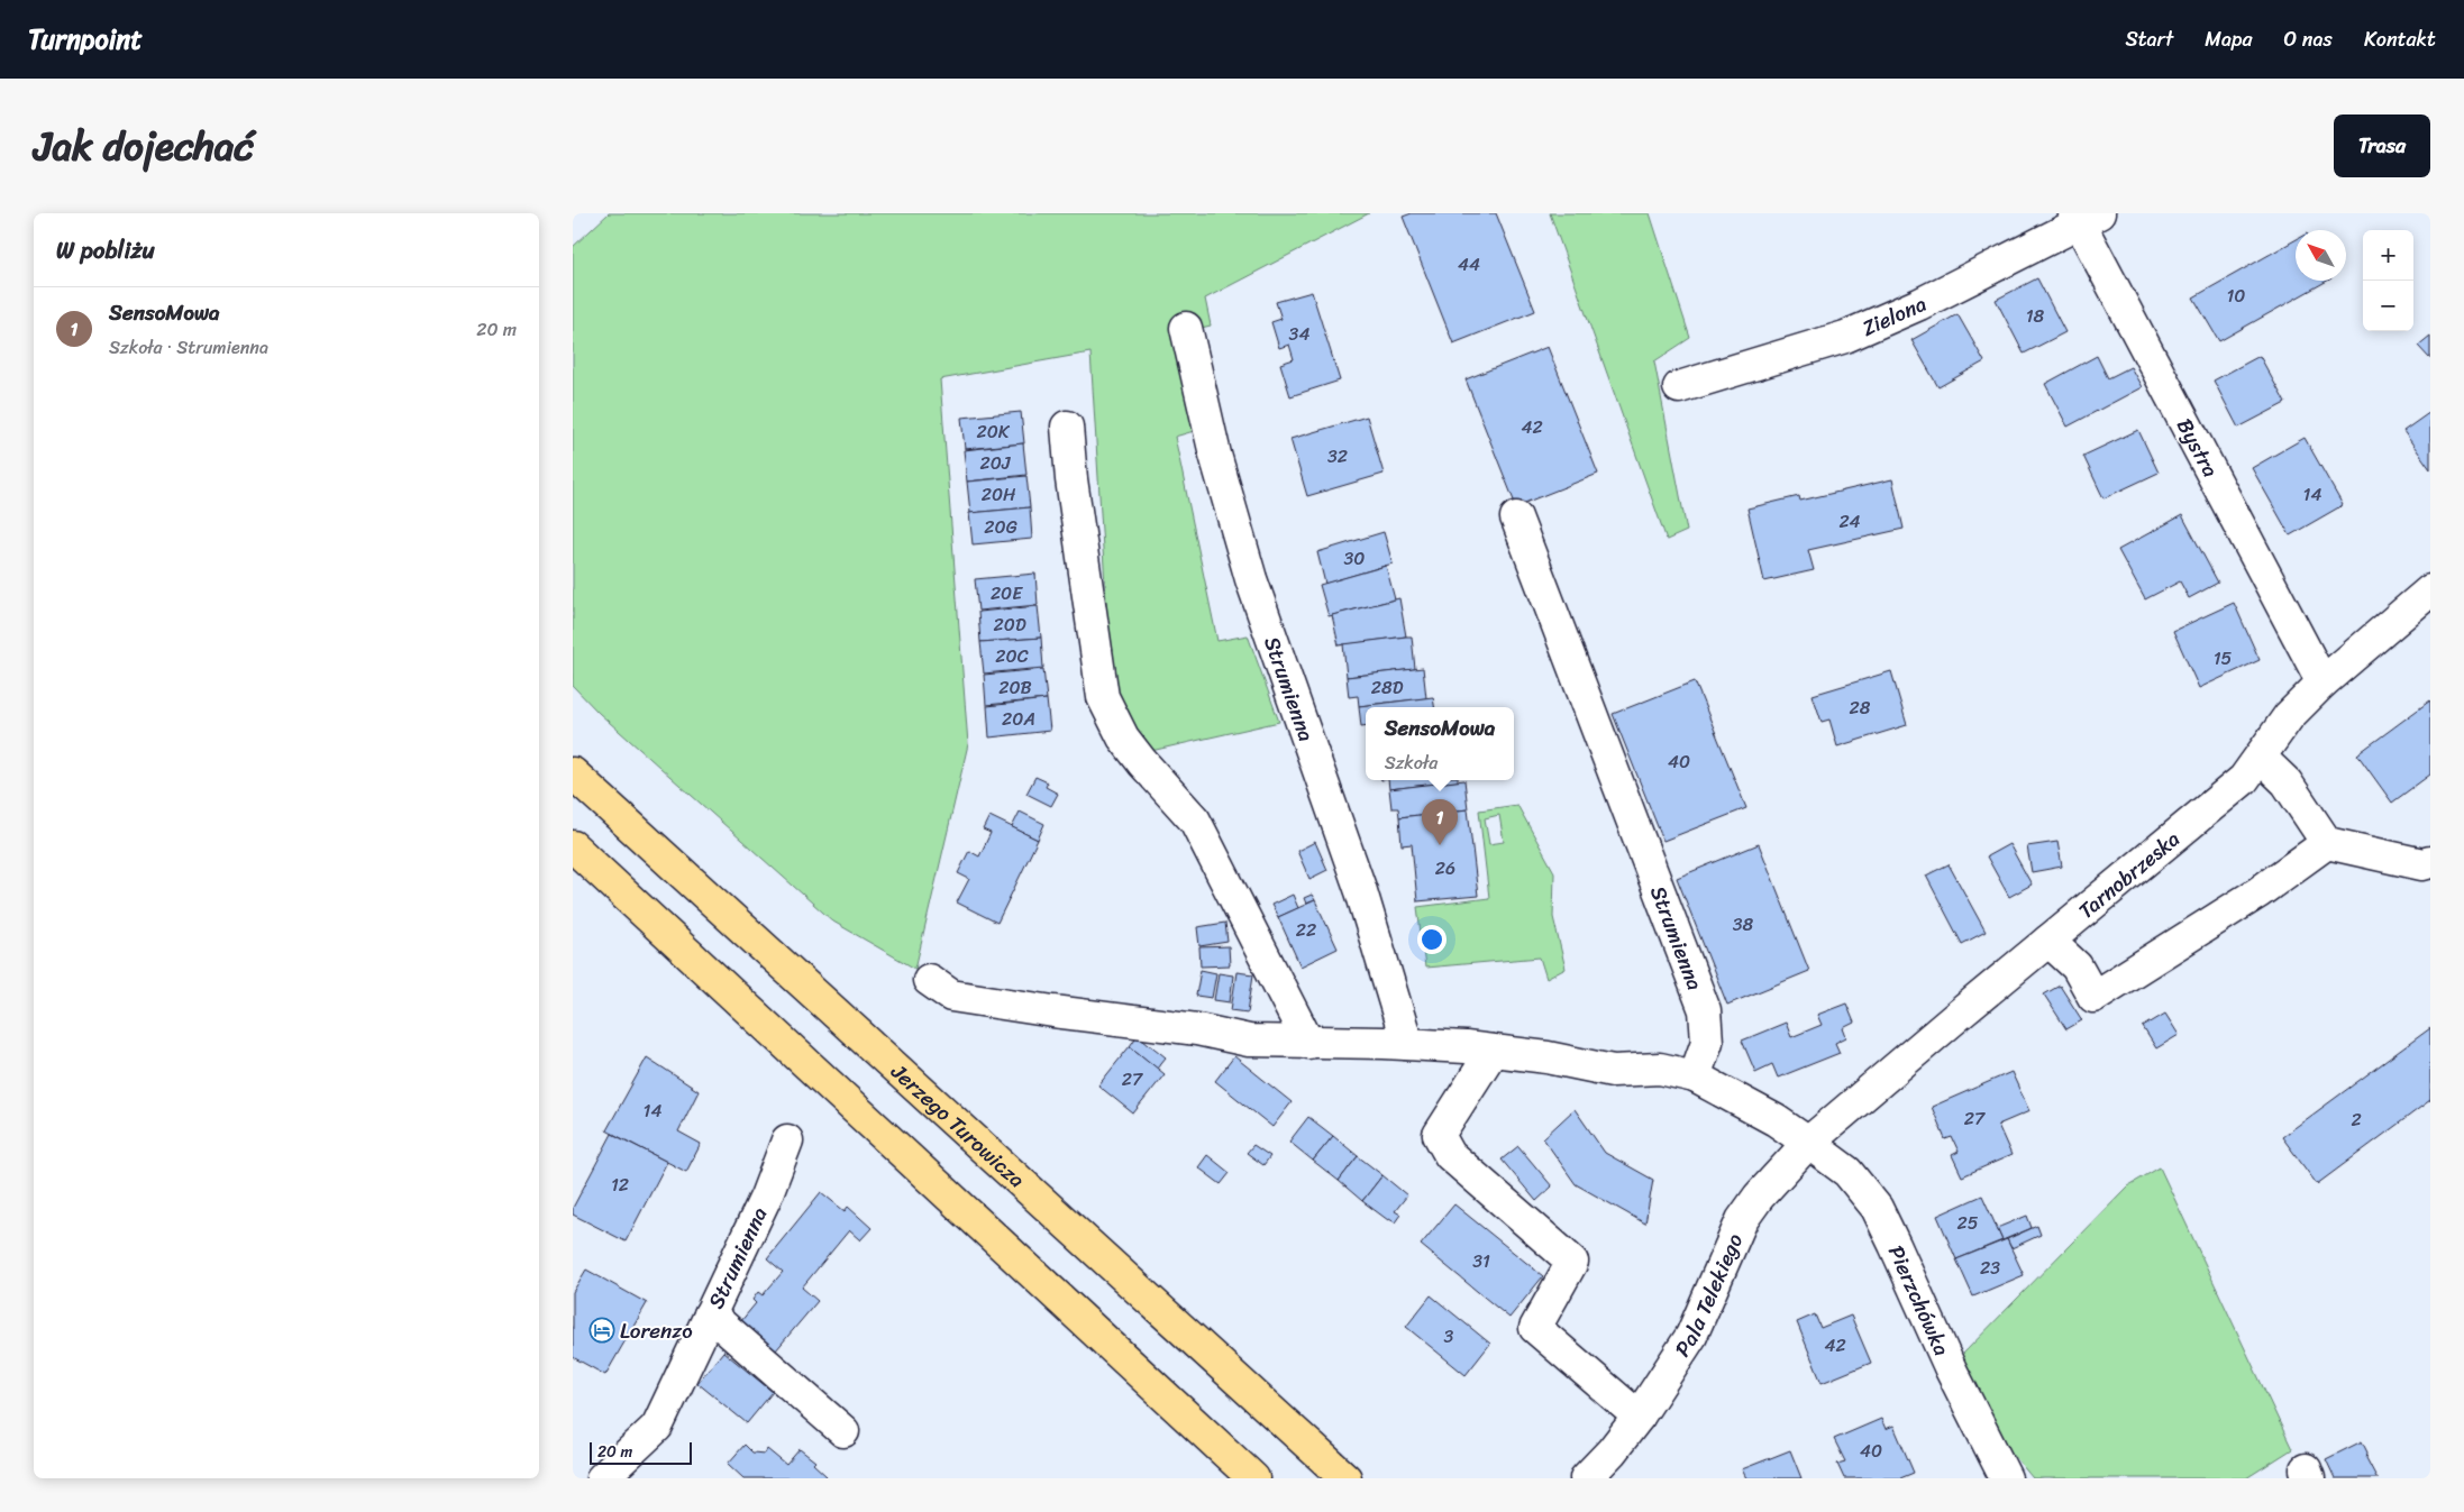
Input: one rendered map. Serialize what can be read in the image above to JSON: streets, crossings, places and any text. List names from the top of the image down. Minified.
{"streets":{"main road":["Jerzego Turowicza"],"street":["Zielona","Bystra","Strumienna","Tarnobrzeska","Pala Telekiego","Pierzchówka"]},"crossings":[["Zielona","Bystra"],["Bystra","Tarnobrzeska"],["Tarnobrzeska","Pala Telekiego"],["Tarnobrzeska","Pierzchówka"],["Pala Telekiego","Pierzchówka"]],"places":{"hotel":["Lorenzo"]},"house_numbers":["44","10","18","34","42","20K","32","20J","20H","14","24","20G","30","20E","20D","20C","15","20B","28D","28","20A","40","26","38","22","27","14","27","2","12","25","31","23","3","42","40"],"scale_bar":"20 m","north":"top left","page":{"header":"Turnpoint","nav":["Start","Mapa","O nas","Kontakt"],"title":"Jak dojechać","buttons":"Trasa","heading":"W pobliżu","map_buttons":["+","−"],"list":[{"mark":"1","name":"SensoMowa","note":"Szkoła · Strumienna","value":"20 m"}],"popup":["SensoMowa","Szkoła"],"pins":"1","scale":"20 m"}}
